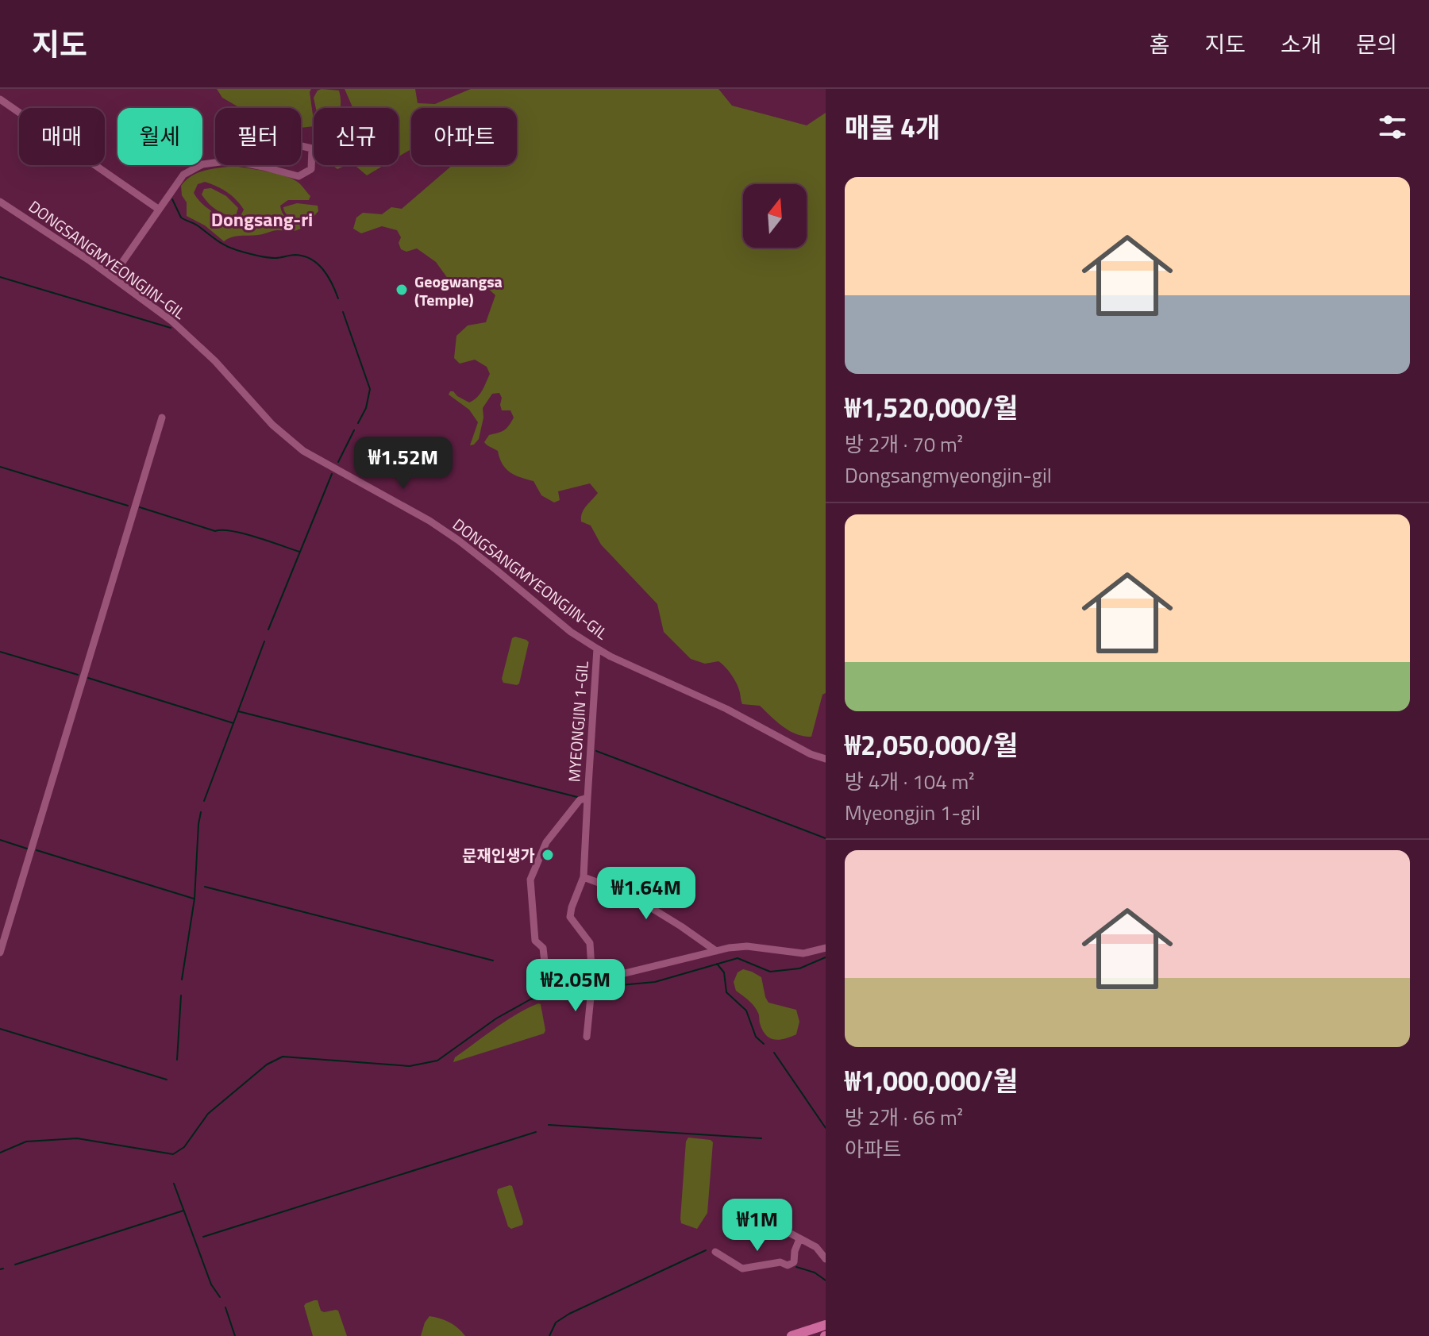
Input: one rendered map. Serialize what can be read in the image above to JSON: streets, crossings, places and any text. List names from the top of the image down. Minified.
{"streets":{"street":["DONGSANGMYEONGJIN-GIL","MYEONGJIN 1-GIL"]},"crossings":[["DONGSANGMYEONGJIN-GIL","MYEONGJIN 1-GIL"]],"districts":["Dongsang-ri"],"places":["Geogwangsa (Temple)","문재인생가"],"north":"top","page":{"header":"지도","nav":["홈","지도","소개","문의"],"heading":"매물 4개","chip":["매매","월세","필터","신규","아파트"],"list":[{"name":"₩1,520,000/월","note":"방 2개 · 70 m² · Dongsangmyeongjin-gil"},{"name":"₩2,050,000/월","note":"방 4개 · 104 m² · Myeongjin 1-gil"},{"name":"₩1,000,000/월","note":"방 2개 · 66 m² · 아파트"}],"price":["₩1.52M","₩1.64M","₩2.05M","₩1M"]}}
